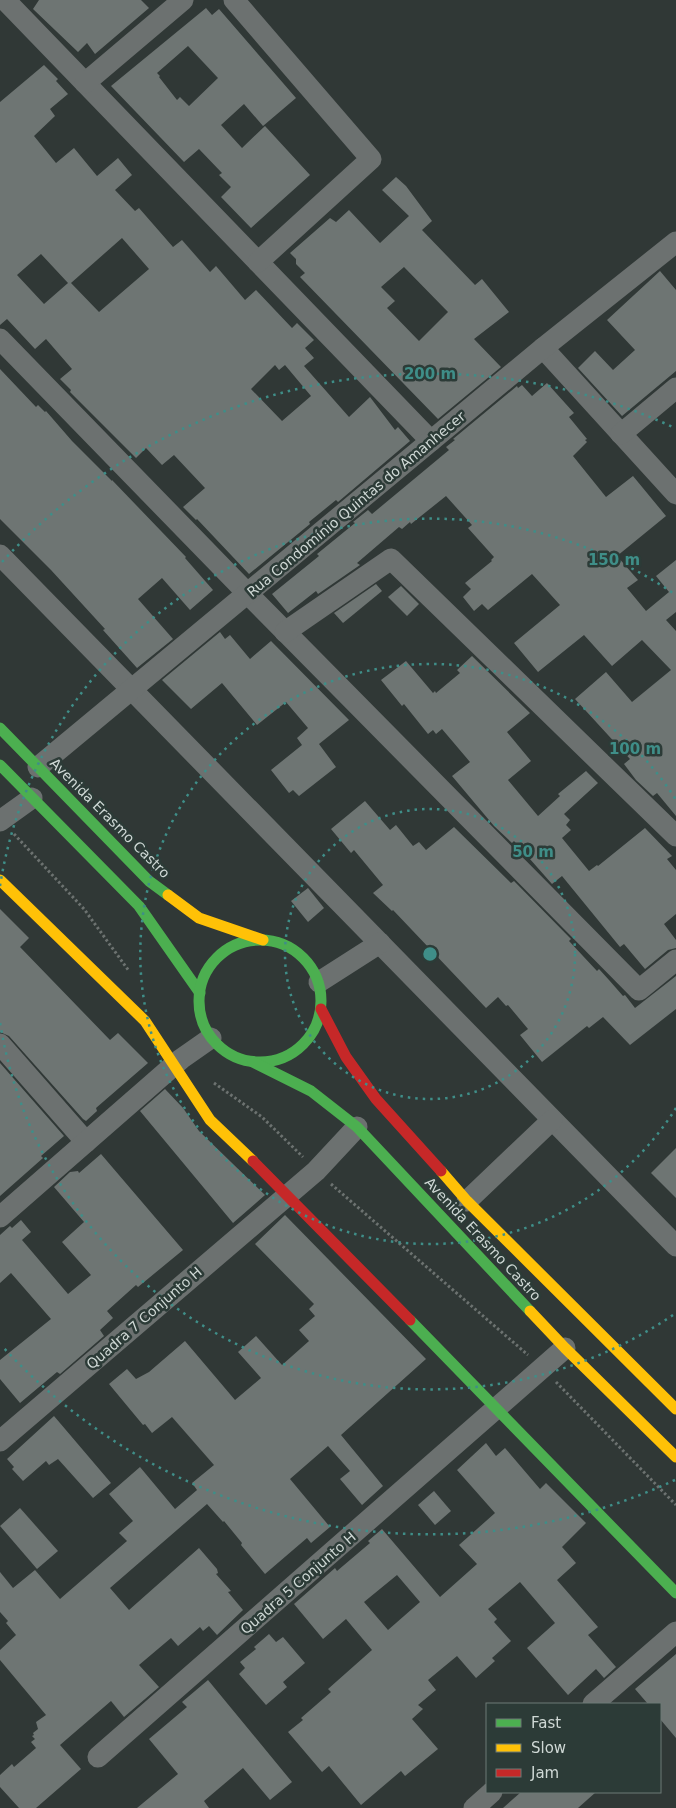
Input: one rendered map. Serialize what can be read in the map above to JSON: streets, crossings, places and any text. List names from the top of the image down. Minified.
{"streets":{"main road":["Avenida Erasmo Castro"],"street":["Rua Condomínio Quintas do Amanhecer","Quadra 7 Conjunto H","Quadra 5 Conjunto H"]},"crossings":[["Rua Condomínio Quintas do Amanhecer","Avenida Erasmo Castro"],["Avenida Erasmo Castro","Quadra 7 Conjunto H"],["Avenida Erasmo Castro","Quadra 5 Conjunto H"]],"legend":["Fast","Slow","Jam"],"rings":["200 m","150 m","100 m","50 m"]}
